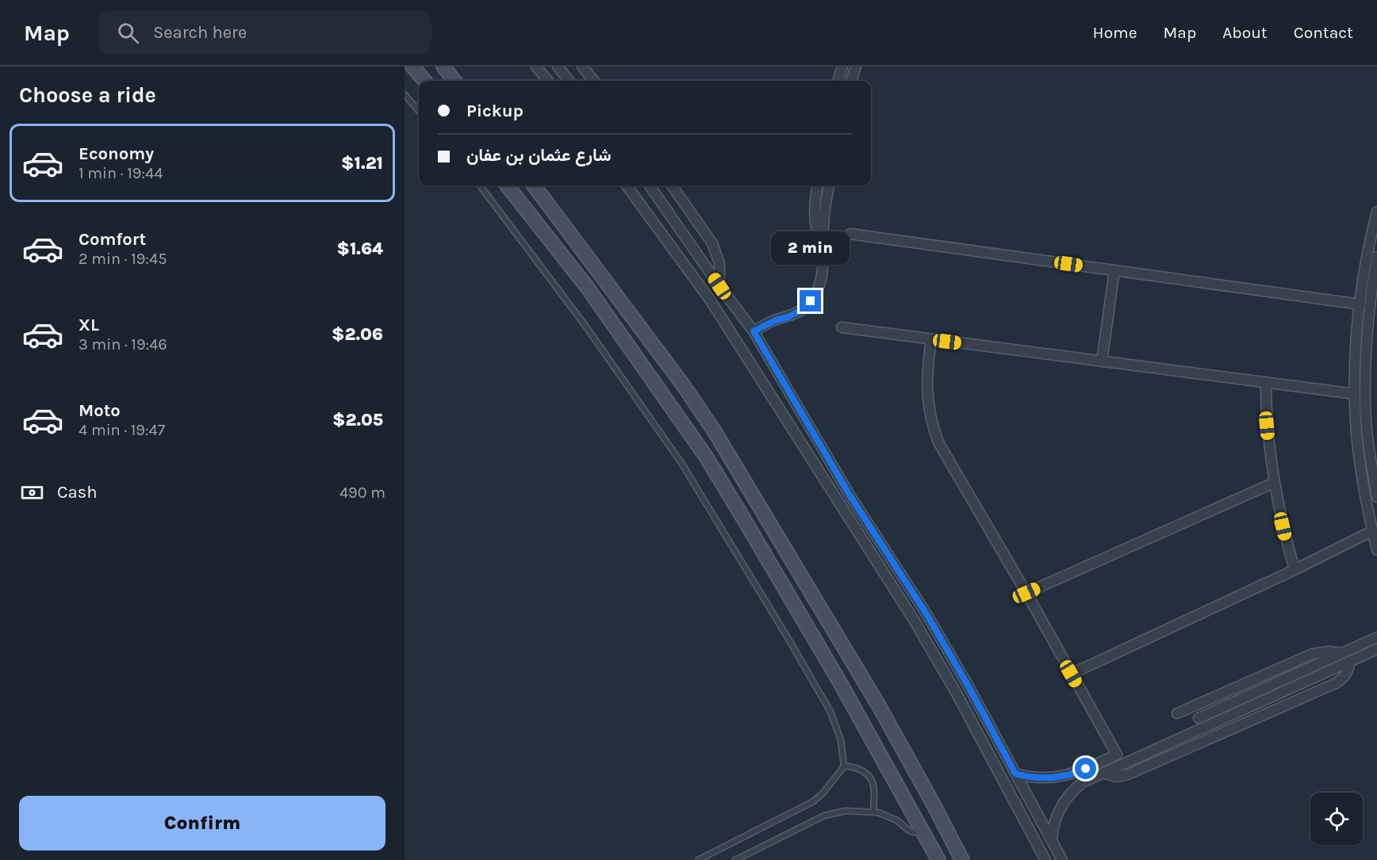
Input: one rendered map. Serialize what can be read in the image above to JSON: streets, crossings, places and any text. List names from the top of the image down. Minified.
{"page":{"header":"Map","search":"Search here","nav":["Home","Map","About","Contact"],"heading":"Choose a ride","banner":["Pickup","شارع عثمان بن عفان"],"list":[{"name":"Economy","note":"1 min · 19:44","value":"$1.21"},{"name":"Comfort","note":"2 min · 19:45","value":"$1.64"},{"name":"XL","note":"3 min · 19:46","value":"$2.06"},{"name":"Moto","note":"4 min · 19:47","value":"$2.05"}],"bubble":"2 min","pay":["Cash","490 m"],"buttons":"Confirm"}}
